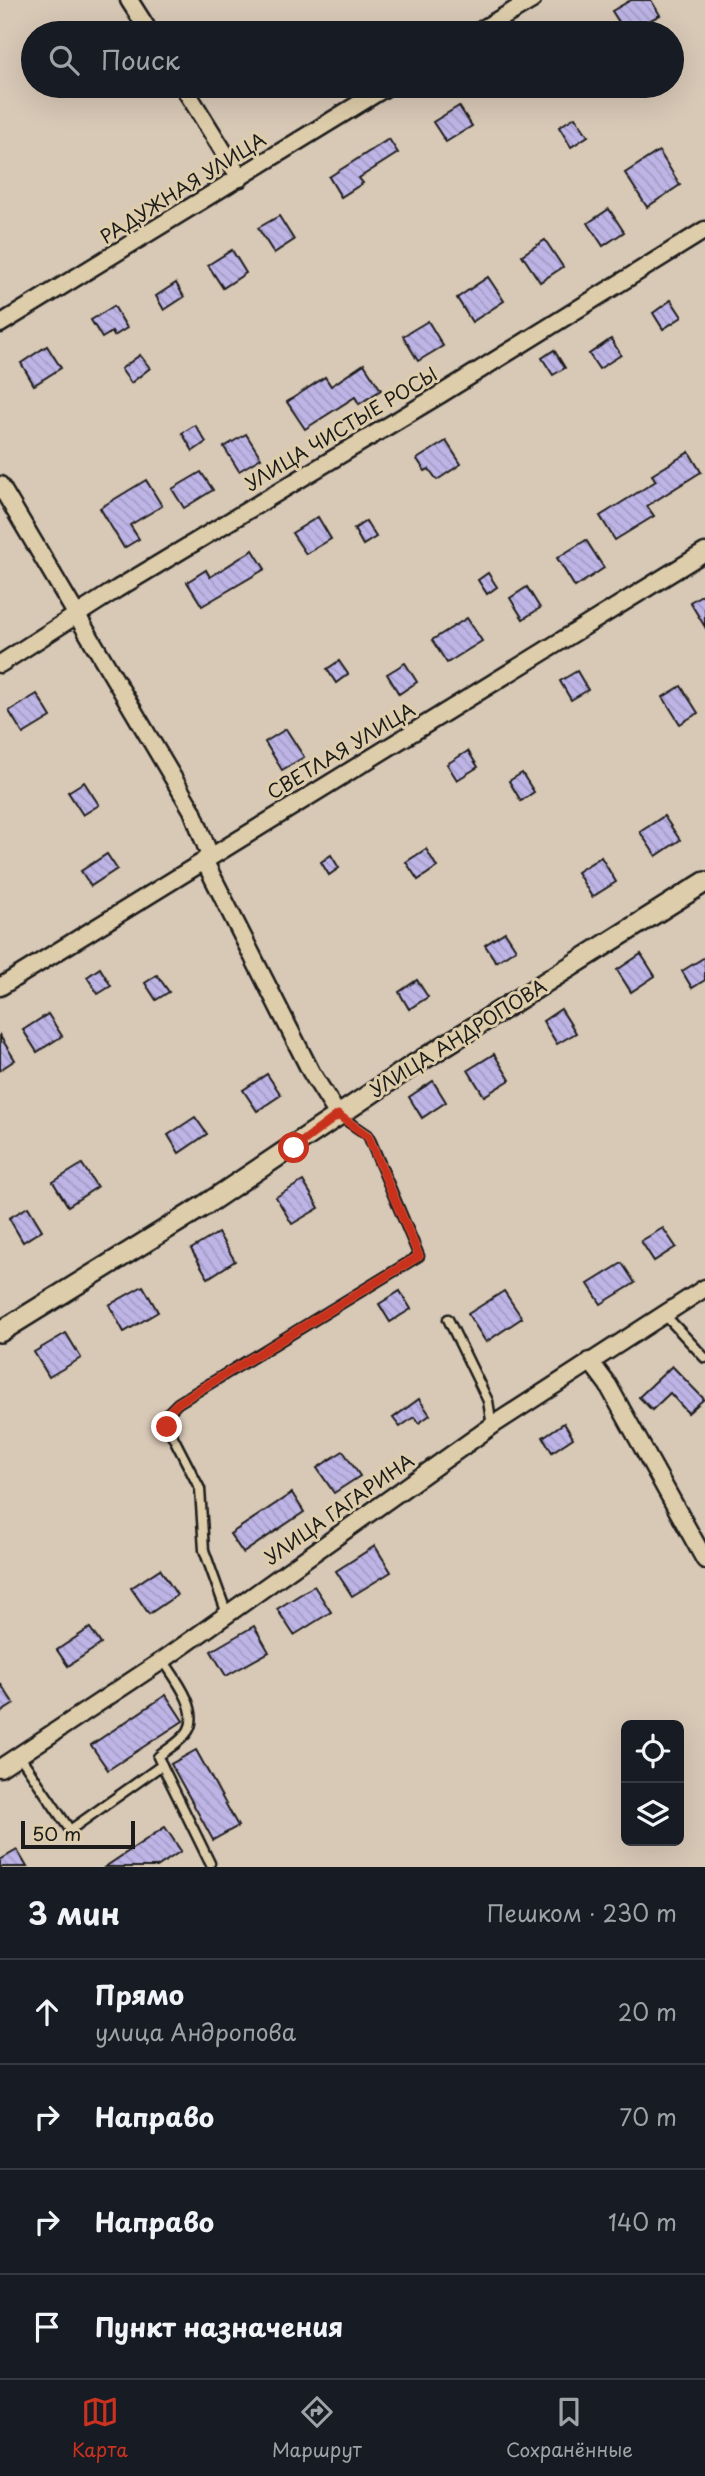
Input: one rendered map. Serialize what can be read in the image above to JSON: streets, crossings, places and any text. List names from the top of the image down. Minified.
{"streets":{"street":["РАДУЖНАЯ УЛИЦА","УЛИЦА ЧИСТЫЕ РОСЫ","СВЕТЛАЯ УЛИЦА","УЛИЦА АНДРОПОВА","УЛИЦА ГАГАРИНА"]},"scale_bar":"50 m","page":{"search":"Поиск","scale":"50 m","heading":["3 мин","Пешком · 230 m"],"list":[["Прямо","улица Андропова","20 m"],["Направо","70 m"],["Направо","140 m"],"Пункт назначения"],"nav":["Карта","Маршрут","Сохранённые"]}}
